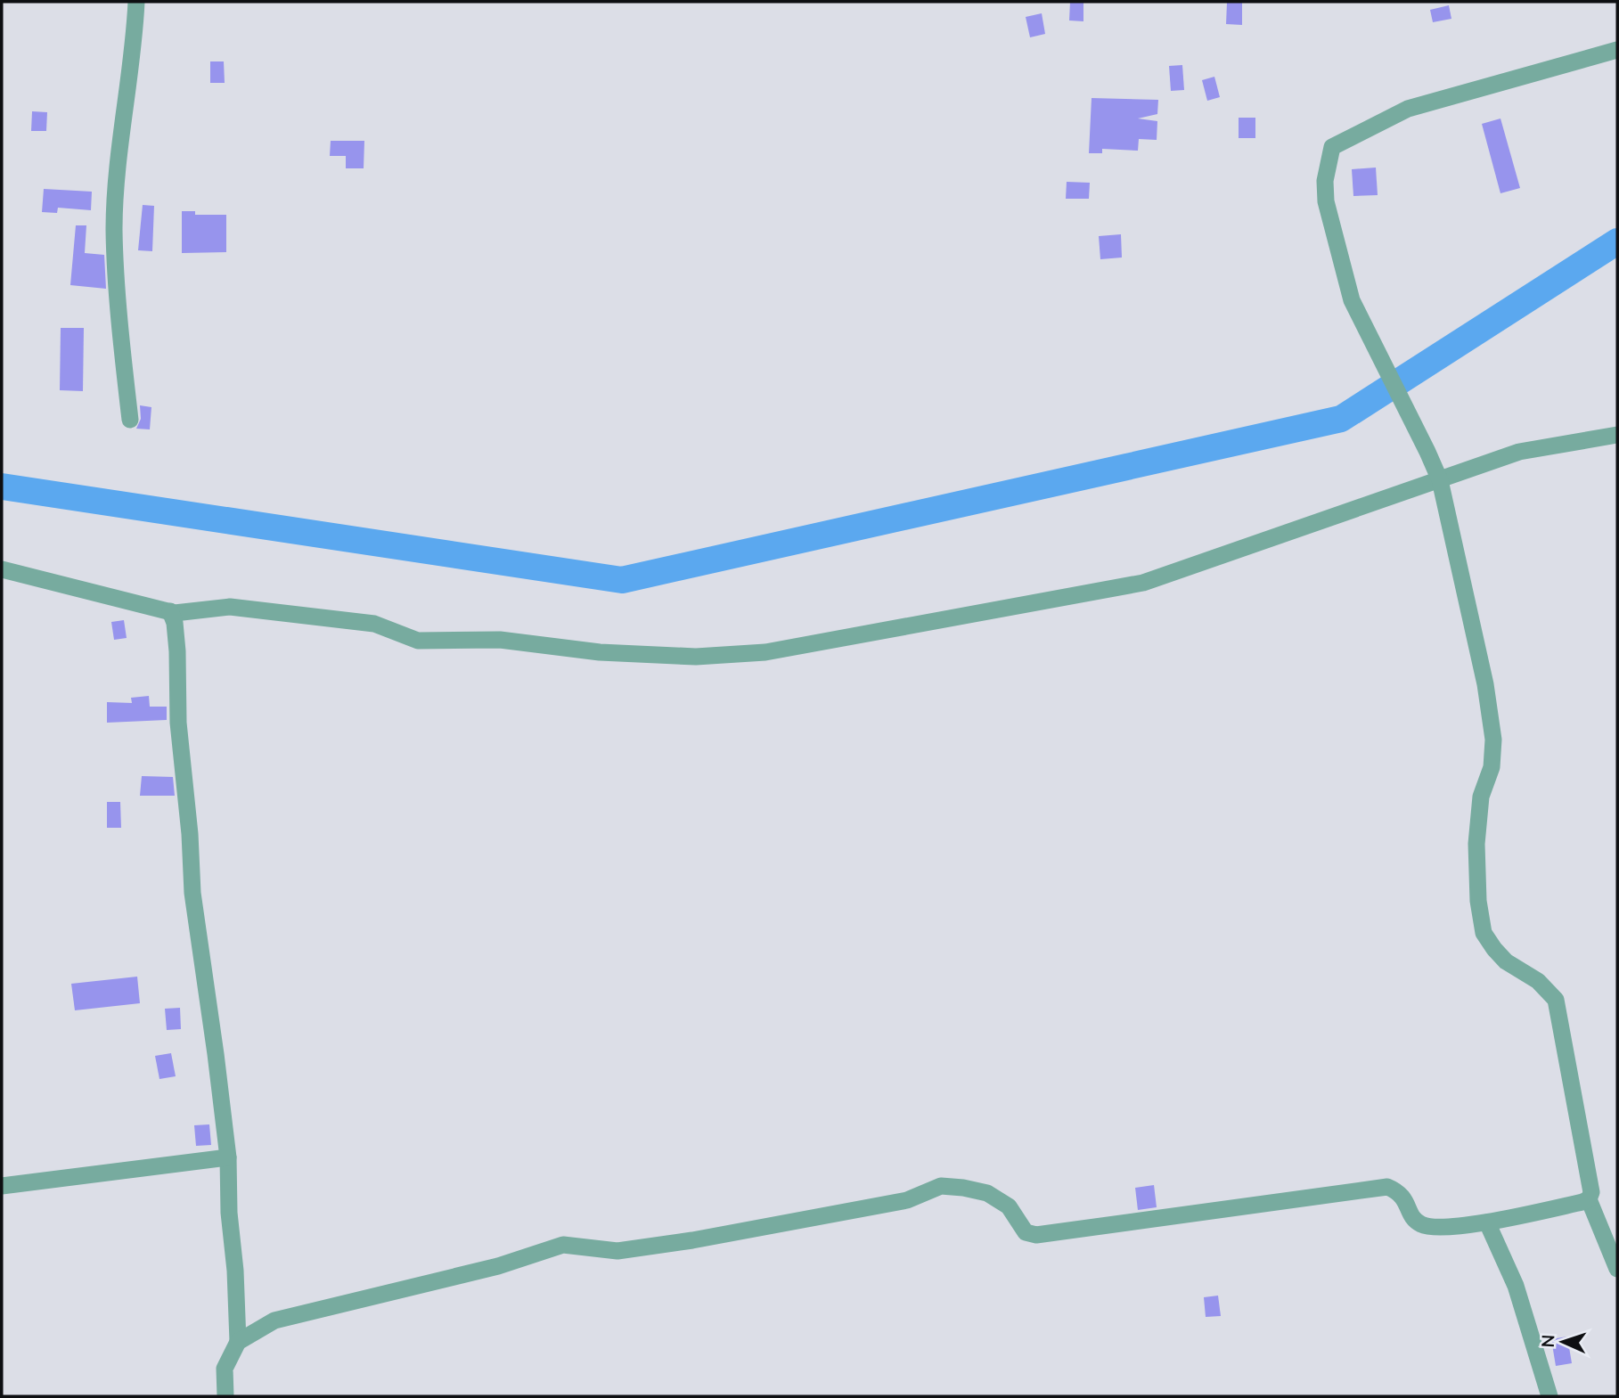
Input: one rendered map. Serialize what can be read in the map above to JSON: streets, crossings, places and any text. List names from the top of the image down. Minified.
{"north":"left"}
